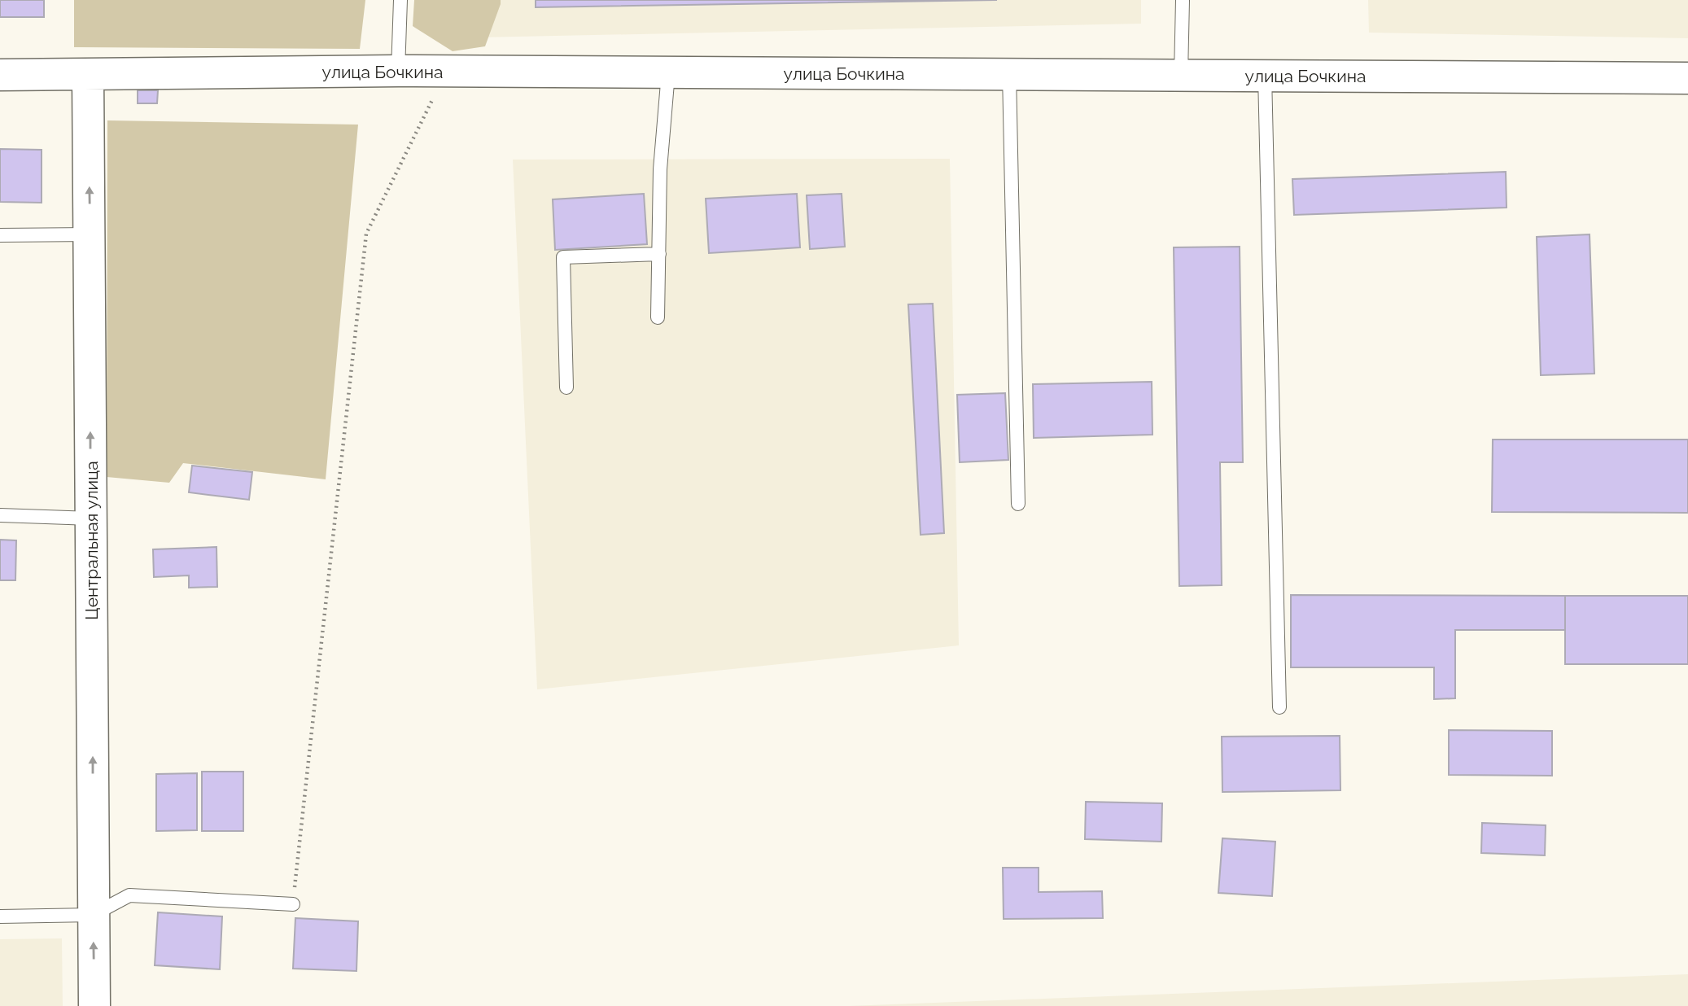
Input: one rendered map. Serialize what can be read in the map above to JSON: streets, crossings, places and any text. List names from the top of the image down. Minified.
{"streets":{"street":["улица Бочкина","Центральная улица"]},"crossings":[["улица Бочкина","Центральная улица"]],"one_way":["Центральная улица"]}
